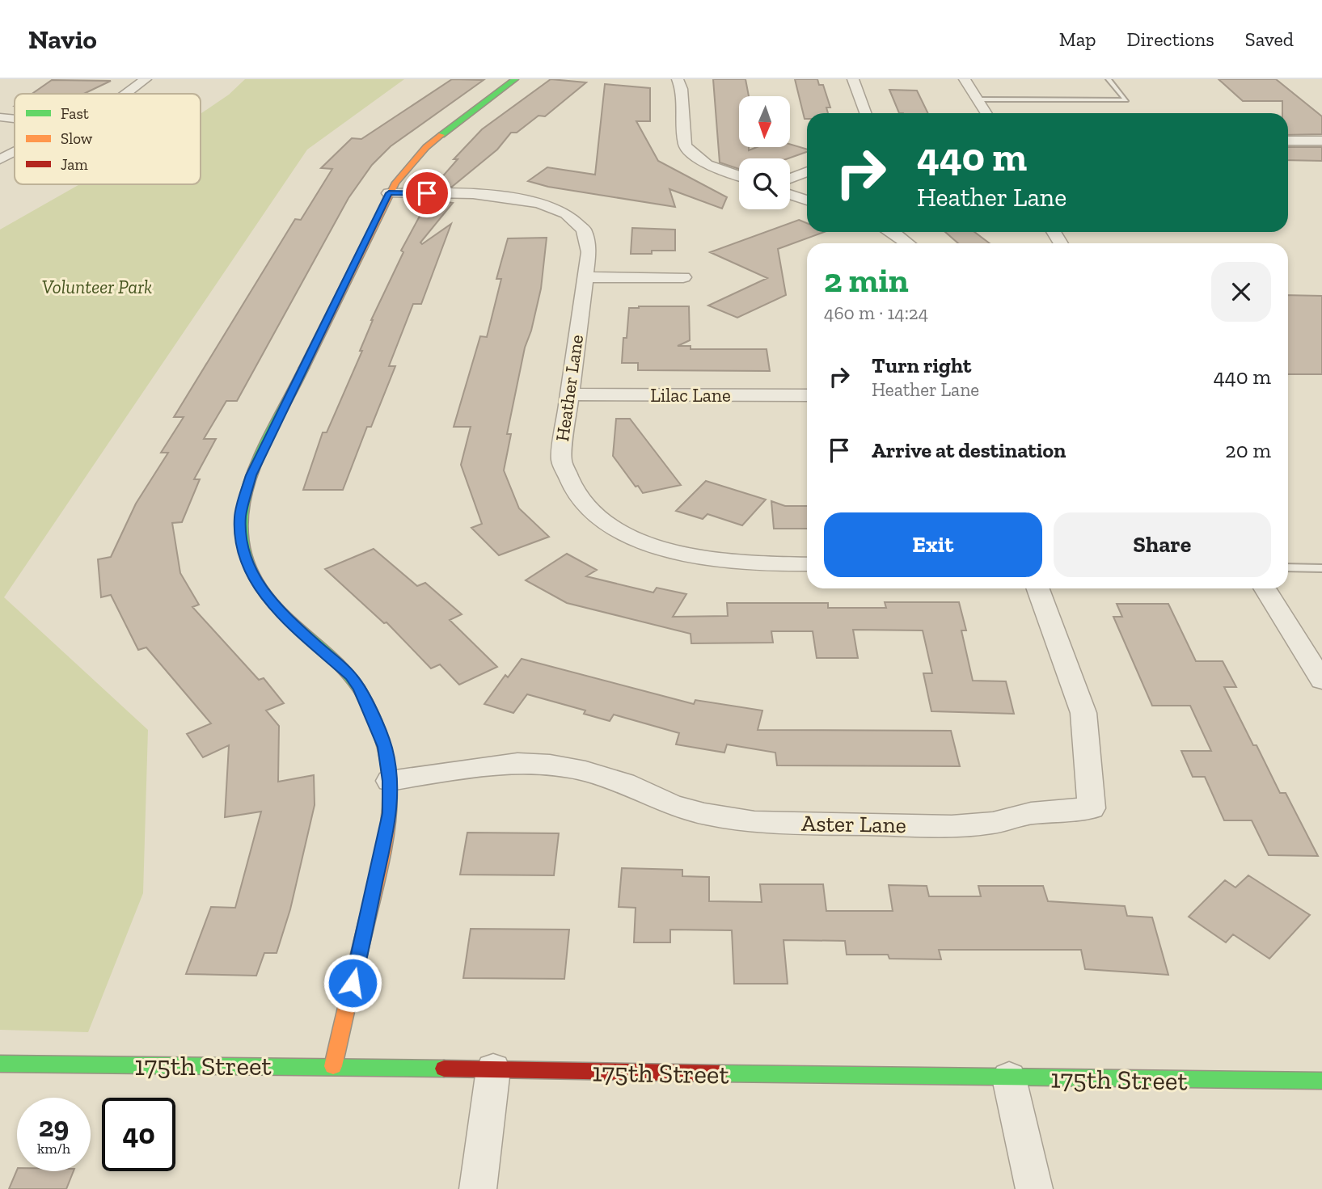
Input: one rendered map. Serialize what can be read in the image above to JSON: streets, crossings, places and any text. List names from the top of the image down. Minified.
{"streets":{"street":["Heather Lane","Lilac Lane","Aster Lane","175th Street"]},"crossings":[["Heather Lane","Lilac Lane"]],"parks":["Volunteer Park"],"legend":["Fast","Slow","Jam"],"north":"bottom","page":{"header":"Navio","nav":["Map","Directions","Saved"],"turn":["440 m","Heather Lane"],"heading":["2 min","460 m · 14:24"],"list":[{"name":"Turn right","note":"Heather Lane","value":"440 m"},{"name":"Arrive at destination","value":"20 m"}],"buttons":["Exit","Share"],"speed":"29 km/h","limit":"40"}}
